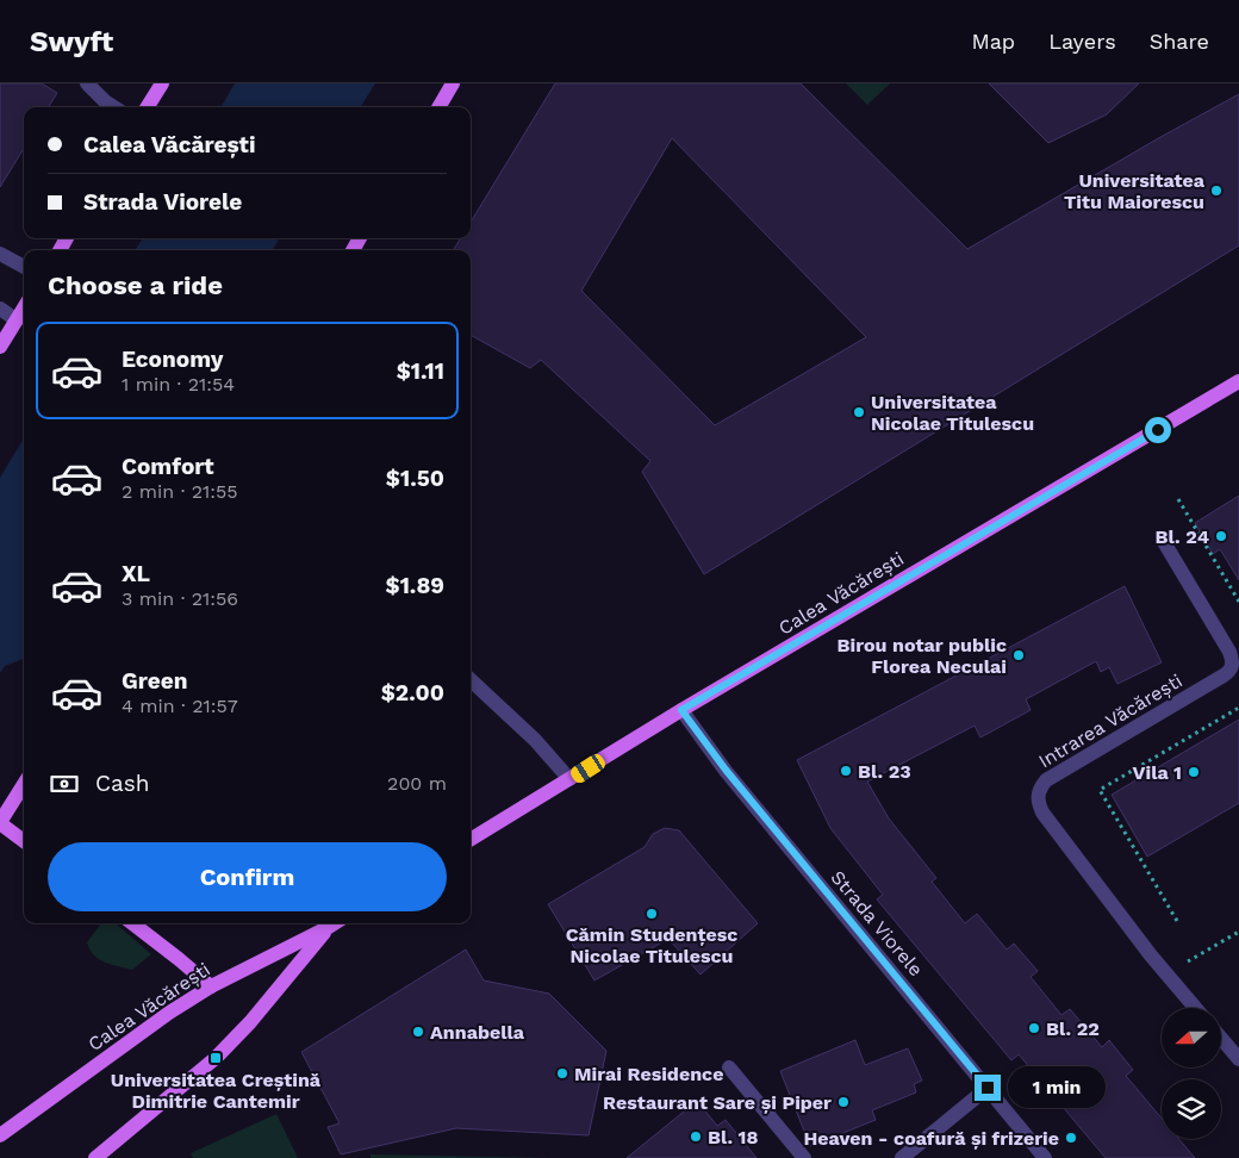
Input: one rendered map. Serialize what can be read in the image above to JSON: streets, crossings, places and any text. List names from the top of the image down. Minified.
{"streets":{"main road":["Calea Văcărești"],"street":["Intrarea Văcărești","Strada Viorele"]},"crossings":[["Calea Văcărești","Strada Viorele"]],"places":{"other":["Universitatea Titu Maiorescu","Universitatea Nicolae Titulescu","Bl. 24","Birou notar public Florea Neculai","Bl. 23","Vila 1","Cămin Studențesc Nicolae Titulescu","Bl. 22","Annabella","Mirai Residence","Restaurant Sare și Piper","Bl. 18","Heaven - coafură și frizerie"],"transit":["Universitatea Creștină Dimitrie Cantemir"]},"north":"left","page":{"header":"Swyft","nav":["Map","Layers","Share"],"banner":["Calea Văcărești","Strada Viorele"],"heading":"Choose a ride","list":[{"name":"Economy","note":"1 min · 21:54","value":"$1.11"},{"name":"Comfort","note":"2 min · 21:55","value":"$1.50"},{"name":"XL","note":"3 min · 21:56","value":"$1.89"},{"name":"Green","note":"4 min · 21:57","value":"$2.00"}],"pay":["Cash","200 m"],"buttons":"Confirm","bubble":"1 min"}}
